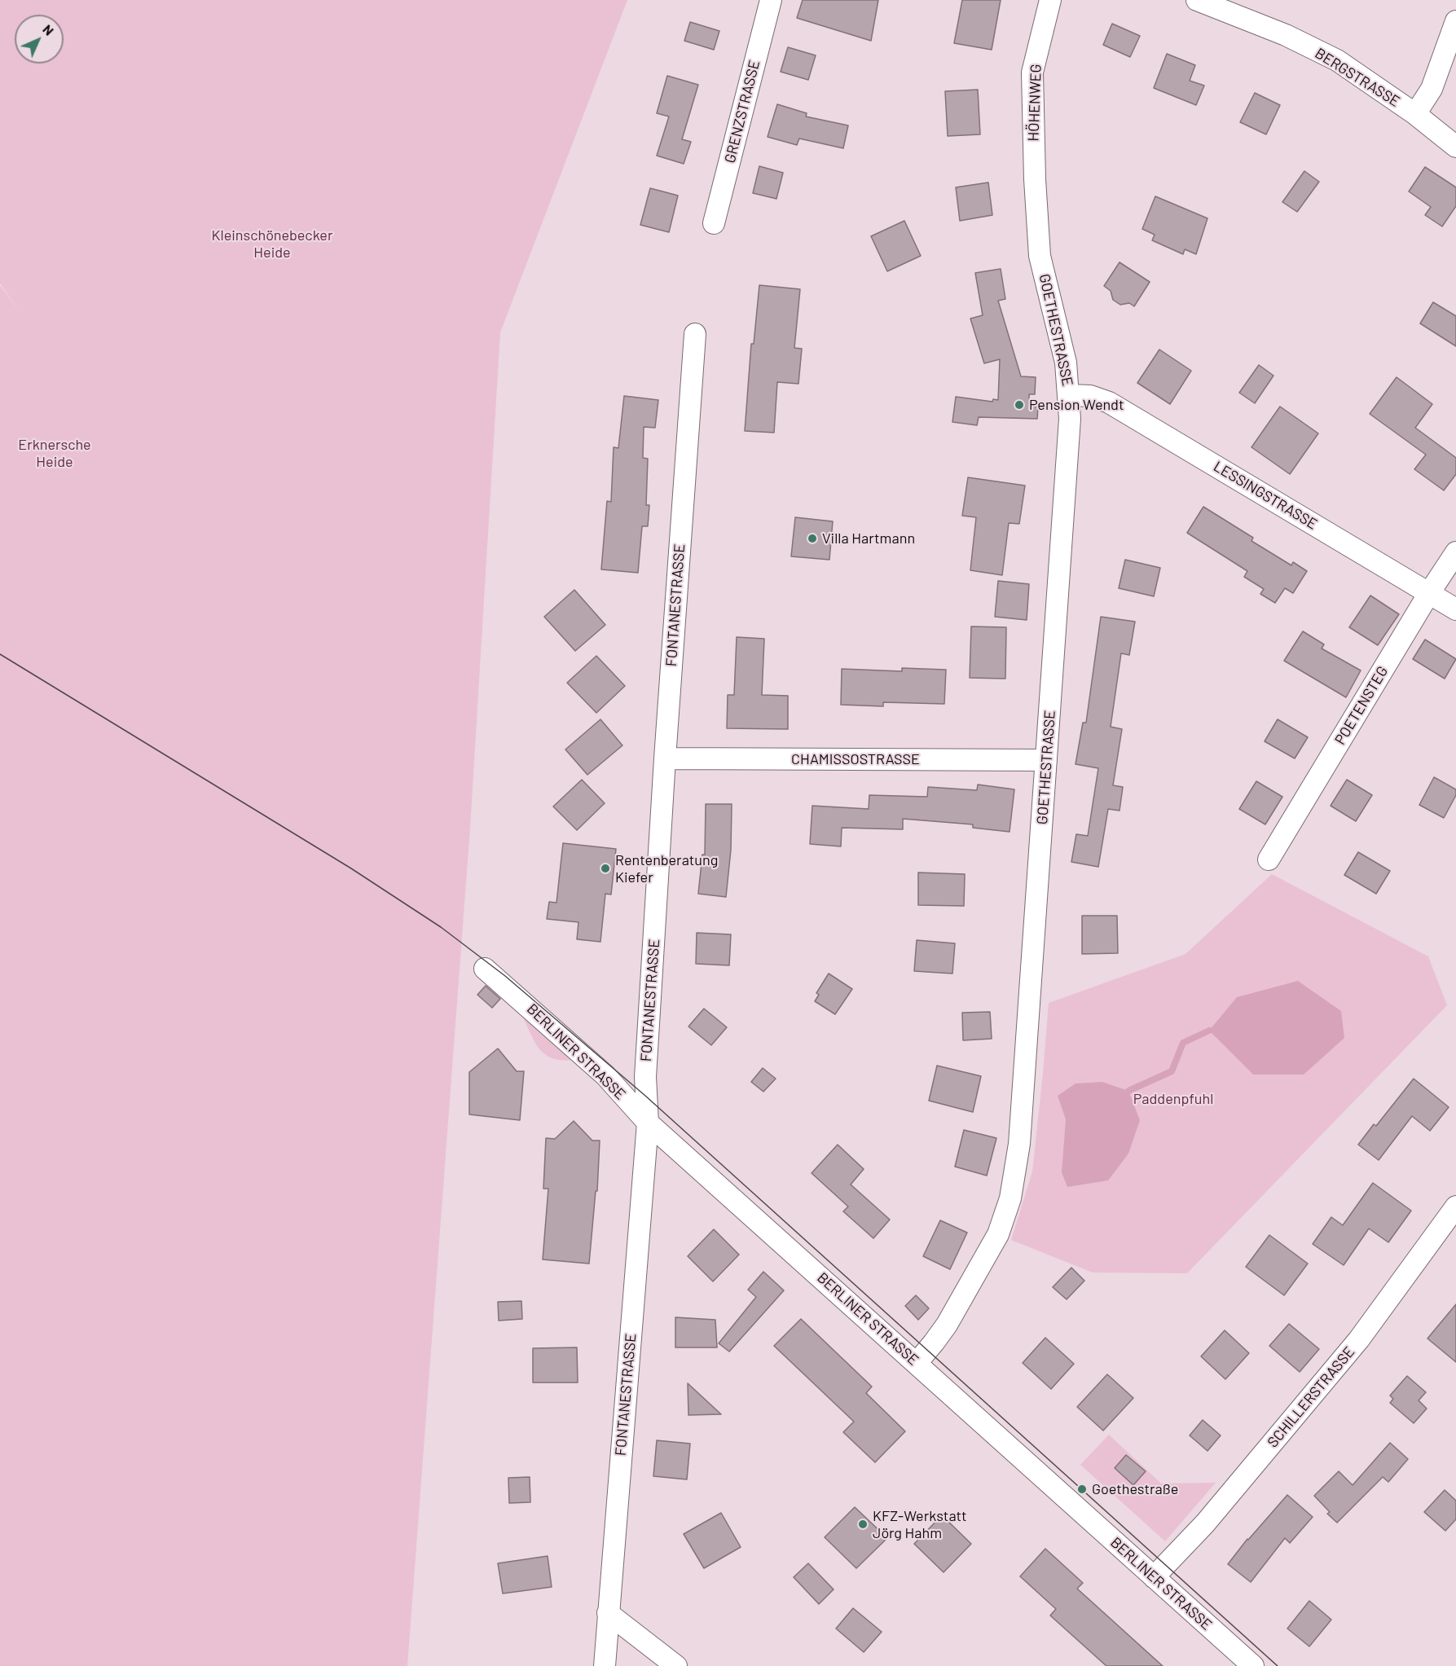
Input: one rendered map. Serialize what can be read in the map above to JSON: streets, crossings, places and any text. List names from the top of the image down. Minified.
{"streets":{"street":["BERGSTRASSE","HÖHENWEG","GRENZSTRASSE","GOETHESTRASSE","LESSINGSTRASSE","FONTANESTRASSE","POETENSTEG","CHAMISSOSTRASSE","BERLINER STRASSE","SCHILLERSTRASSE"]},"crossings":[["HÖHENWEG","GOETHESTRASSE"],["GOETHESTRASSE","LESSINGSTRASSE"],["GOETHESTRASSE","CHAMISSOSTRASSE"],["GOETHESTRASSE","BERLINER STRASSE"],["LESSINGSTRASSE","POETENSTEG"],["FONTANESTRASSE","CHAMISSOSTRASSE"],["FONTANESTRASSE","BERLINER STRASSE"],["BERLINER STRASSE","SCHILLERSTRASSE"]],"parks":["Kleinschönebecker Heide","Erknersche Heide","Paddenpfuhl"],"places":["Pension Wendt","Villa Hartmann","Rentenberatung Kiefer","Goethestraße","KFZ-Werkstatt Jörg Hahm"],"north":"top right"}
